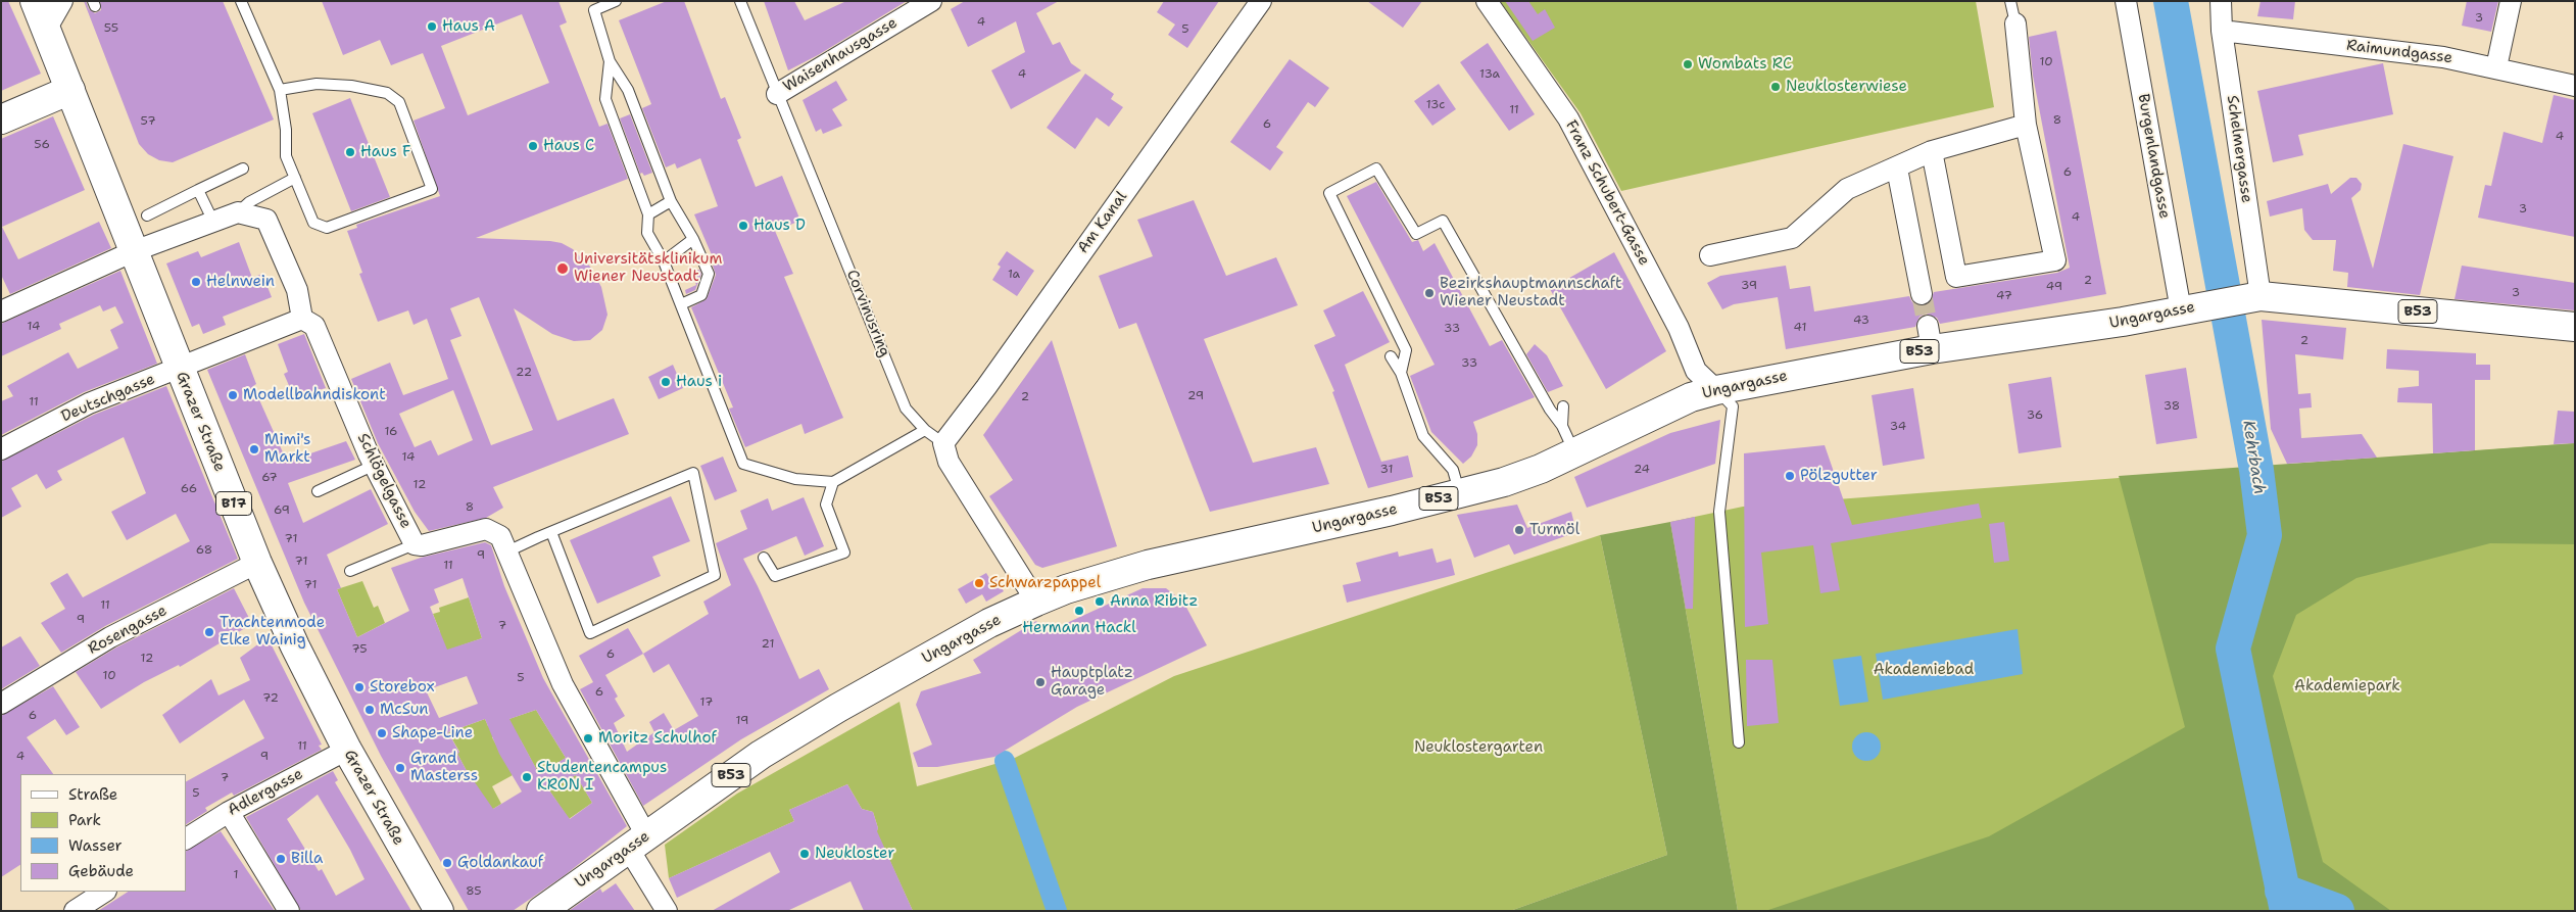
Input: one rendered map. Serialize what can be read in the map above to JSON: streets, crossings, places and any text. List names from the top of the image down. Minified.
{"streets":{"main road":["B53","Ungargasse","Grazer Straße","B17"],"street":["Raimundgasse","Waisenhausgasse","Schelmergasse","Burgenlandgasse","Franz Schubert-Gasse","Am Kanal","Deutschgasse","Schlögelgasse","Rosengasse","Adlergasse"],"lane":["Corvinusring"]},"crossings":[["Raimundgasse","Schelmergasse"],["Waisenhausgasse","Corvinusring"],["Schelmergasse","B53"],["Schelmergasse","Ungargasse"],["Burgenlandgasse","Ungargasse"],["Franz Schubert-Gasse","Ungargasse"],["Am Kanal","Corvinusring"],["B53","Ungargasse"],["Ungargasse","Schlögelgasse"],["Deutschgasse","Grazer Straße"],["Deutschgasse","Schlögelgasse"],["Grazer Straße","Rosengasse"],["Grazer Straße","Adlergasse"]],"water":["Kehrbach"],"parks":["Akademiebad","Akademiepark","Neuklostergarten"],"places":["Haus A","Wombats RC","Neuklosterwiese","Haus C","Haus F","Haus D","Universitätsklinikum Wiener Neustadt","Helnwein","Bezirkshauptmannschaft Wiener Neustadt","Haus i","Modellbahndiskont","Mimi's Markt","Pölzgutter","Turmöl","Schwarzpappel","Anna Ribitz","Hermann Hackl","Trachtenmode Elke Wainig","Hauptplatz Garage","Storebox","McSun","Shape-Line","Moritz Schulhof","Grand Masterss","Studentencampus KRON I","Neukloster","Billa","Goldankauf"],"house_numbers":["3","4","55","5","10","4","13a","13c","11","8","57","6","4","56","6","3","4","1a","2","39","49","3","47","43","14","41","33","2","33","22","29","2","11","38","36","34","16","14","31","24","67","12","66","8","69","71","68","9","71","11","71","11","9","7","21","75","6","12","10","5","6","72","17","6","19","11","4","9","7","5","1","85"],"legend":["Straße","Park","Wasser","Gebäude"]}
